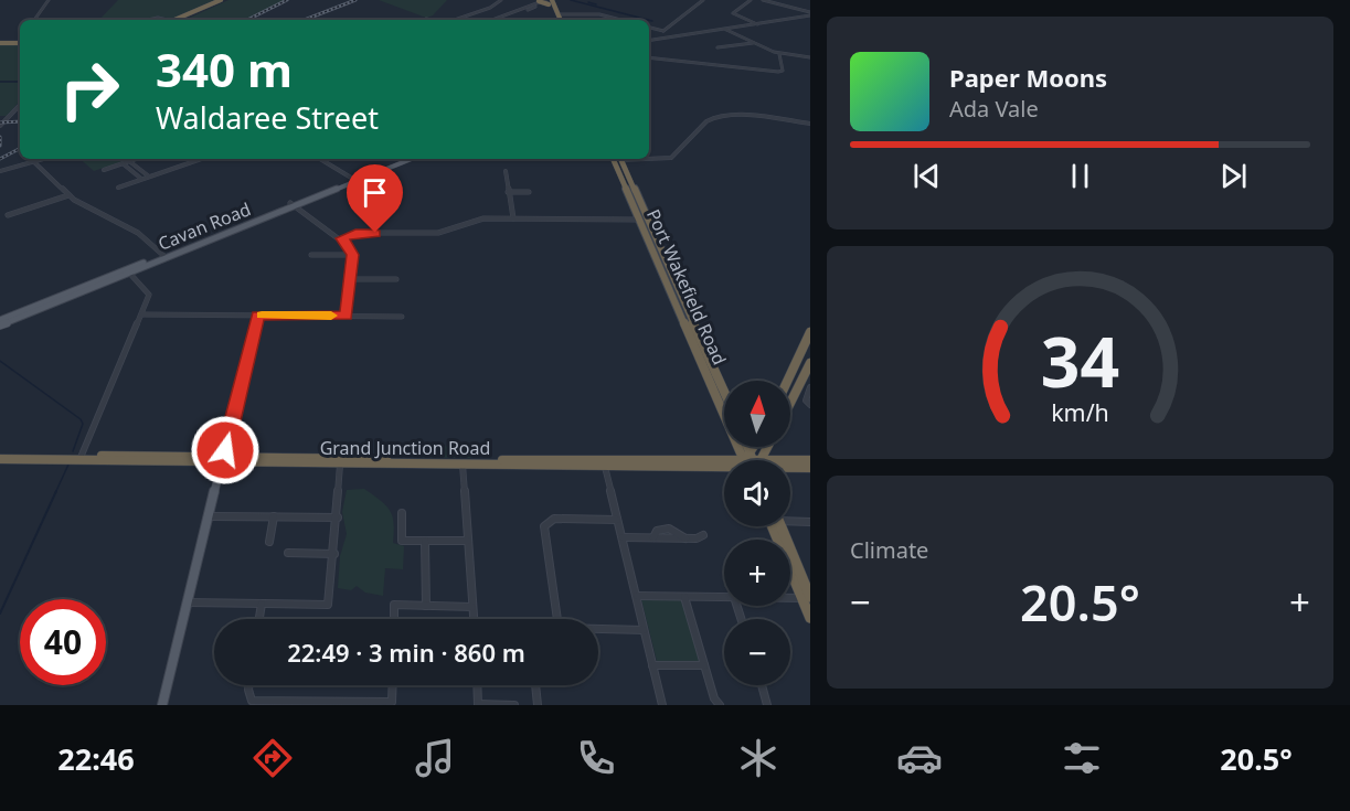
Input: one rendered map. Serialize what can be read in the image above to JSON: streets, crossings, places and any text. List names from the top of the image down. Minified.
{"streets":{"highway":["Port Wakefield Road","Grand Junction Road"],"main road":["Cavan Road"]},"north":"top","page":{"turn":["340 m","Waldaree Street"],"song":["Paper Moons","Ada Vale"],"map_buttons":["+","−"],"tile":"Climate","heat":["−","20.5°","+"],"limit":"40","trip":"22:49 · 3 min · 860 m","tabs":["22:46","20.5°"],"gauge":["34","km/h"]}}
